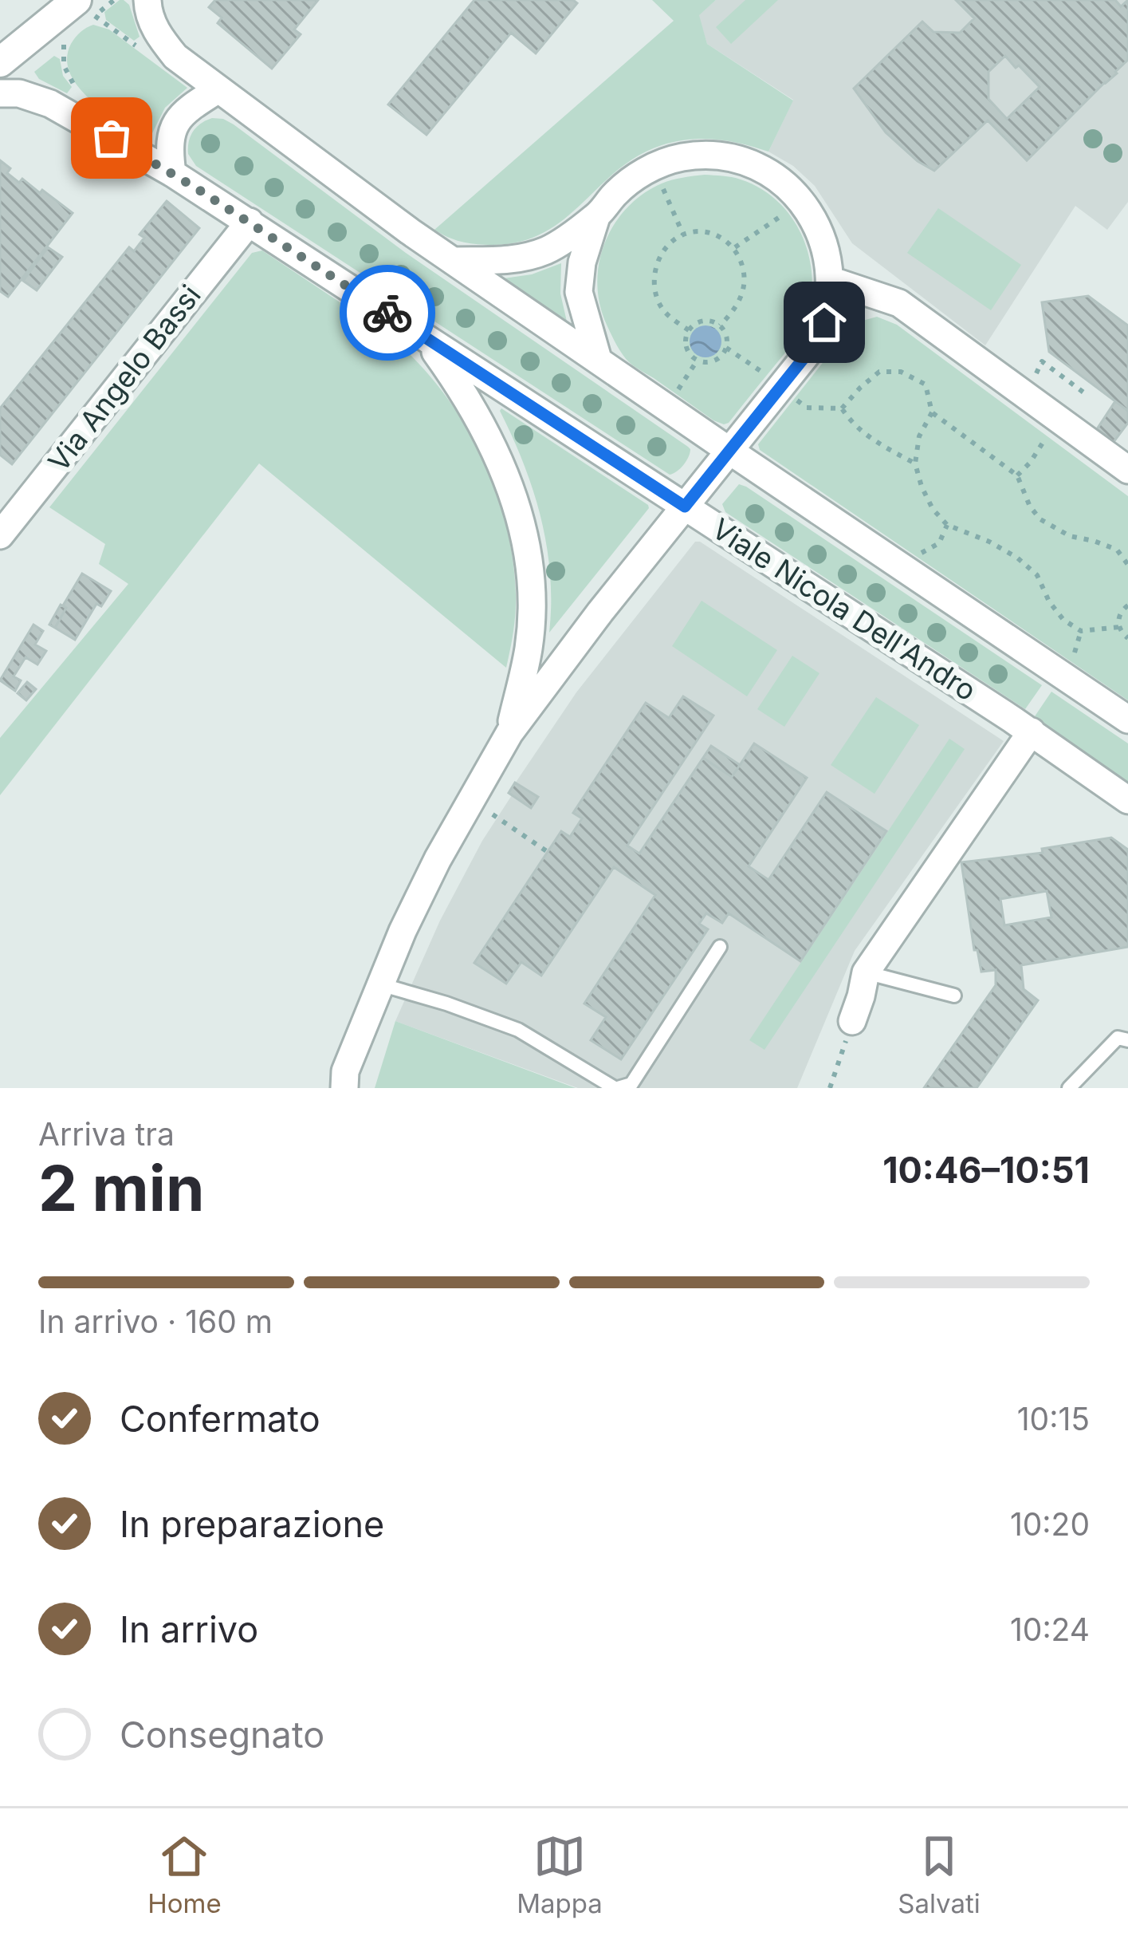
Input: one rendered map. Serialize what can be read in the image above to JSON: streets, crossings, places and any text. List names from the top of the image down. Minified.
{"streets":{"street":["Via Angelo Bassi","Viale Nicola Dell'Andro"]},"crossings":[["Via Angelo Bassi","Viale Nicola Dell'Andro"]],"page":{"heading":["2 min","Arriva tra","10:46–10:51"],"bar":"In arrivo · 160 m","list":[["Confermato","10:15"],["In preparazione","10:20"],["In arrivo","10:24"],"Consegnato"],"tabs":["Home","Mappa","Salvati"]}}
